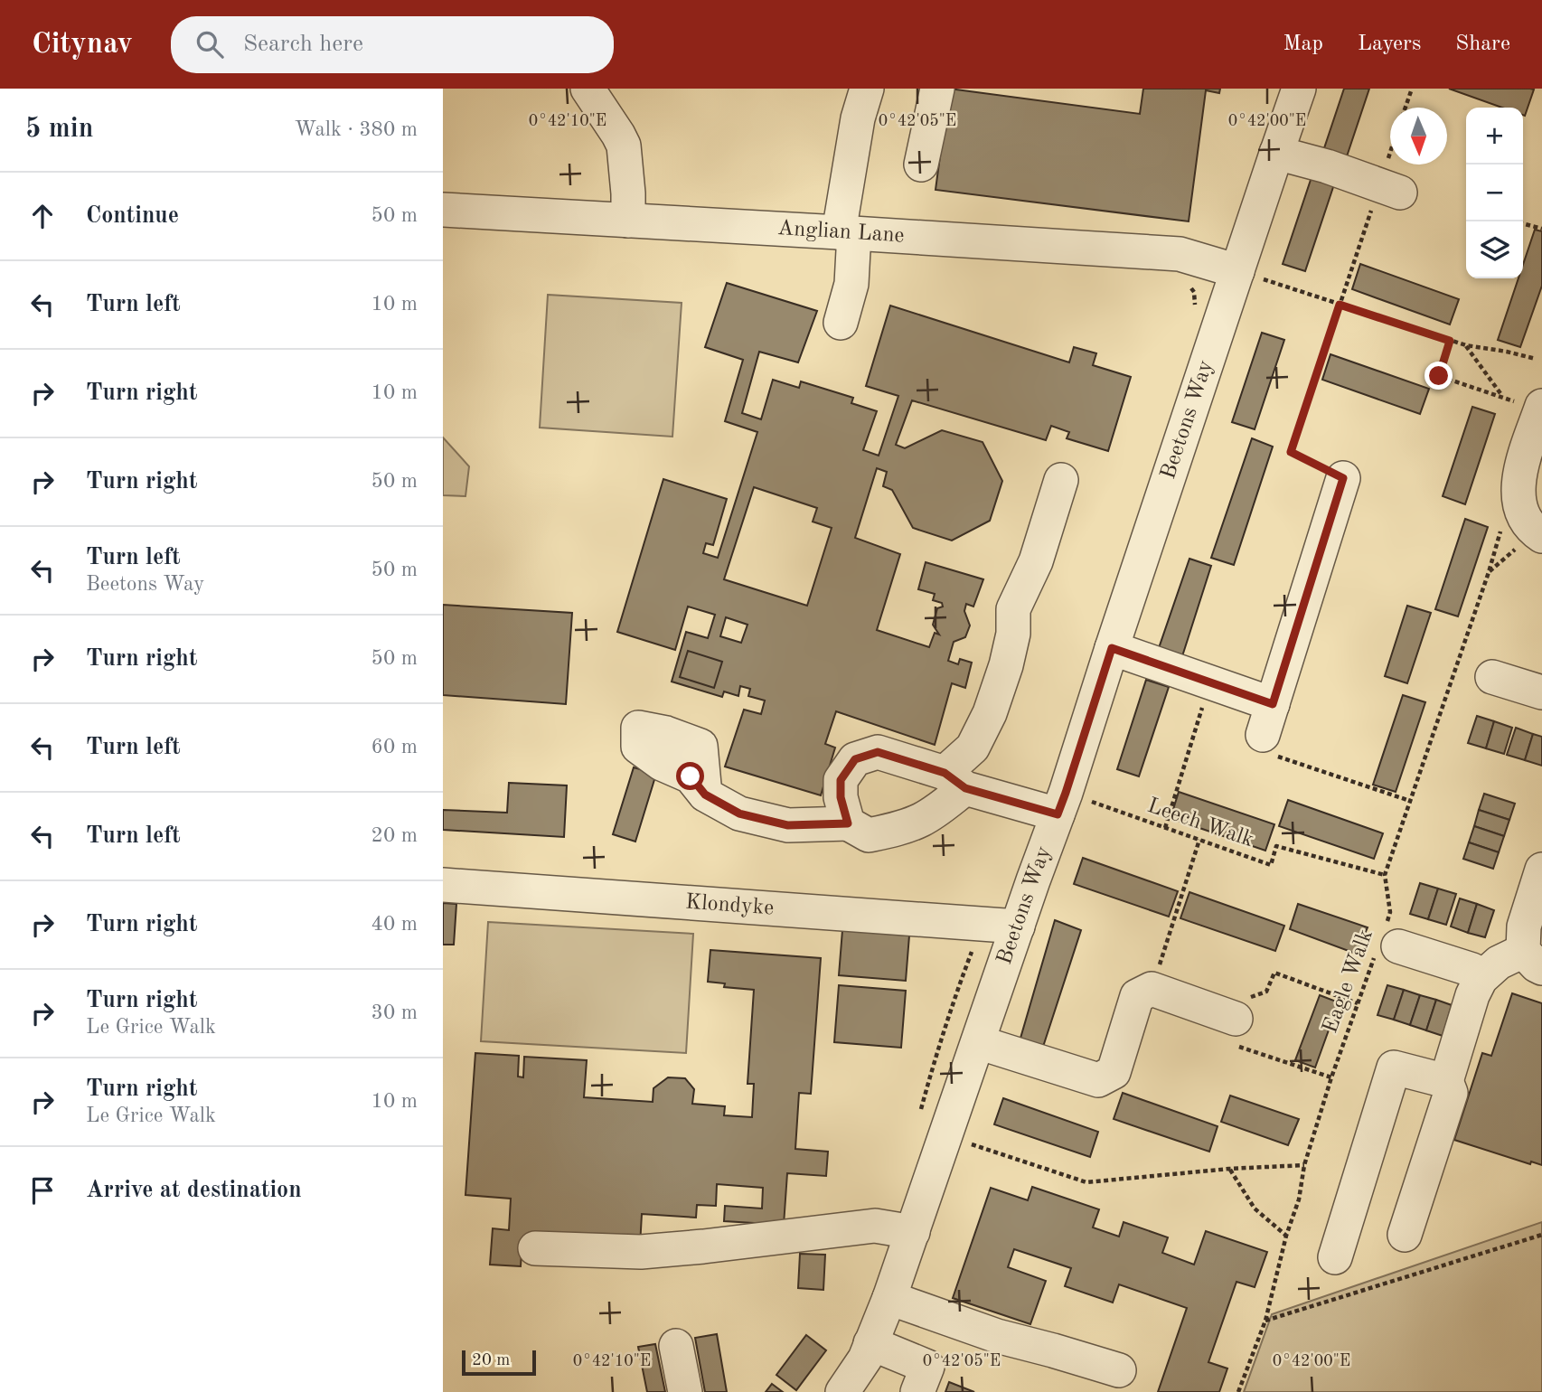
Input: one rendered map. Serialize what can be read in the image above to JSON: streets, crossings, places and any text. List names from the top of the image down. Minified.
{"streets":{"street":["Anglian Lane","Beetons Way","Klondyke"],"path":["Leech Walk","Eagle Walk"]},"crossings":[["Anglian Lane","Beetons Way"],["Beetons Way","Leech Walk"],["Beetons Way","Klondyke"],["Leech Walk","Eagle Walk"]],"scale_bar":"20 m","north":"bottom","page":{"header":"Citynav","search":"Search here","nav":["Map","Layers","Share"],"heading":["5 min","Walk · 380 m"],"map_buttons":["+","−"],"list":[["Continue","50 m"],["Turn left","10 m"],["Turn right","10 m"],["Turn right","50 m"],["Turn left","Beetons Way","50 m"],["Turn right","50 m"],["Turn left","60 m"],["Turn left","20 m"],["Turn right","40 m"],["Turn right","Le Grice Walk","30 m"],["Turn right","Le Grice Walk","10 m"],"Arrive at destination"],"scale":"20 m"},"coordinates":["0°42'10\"E","0°42'05\"E","0°42'00\"E"]}
